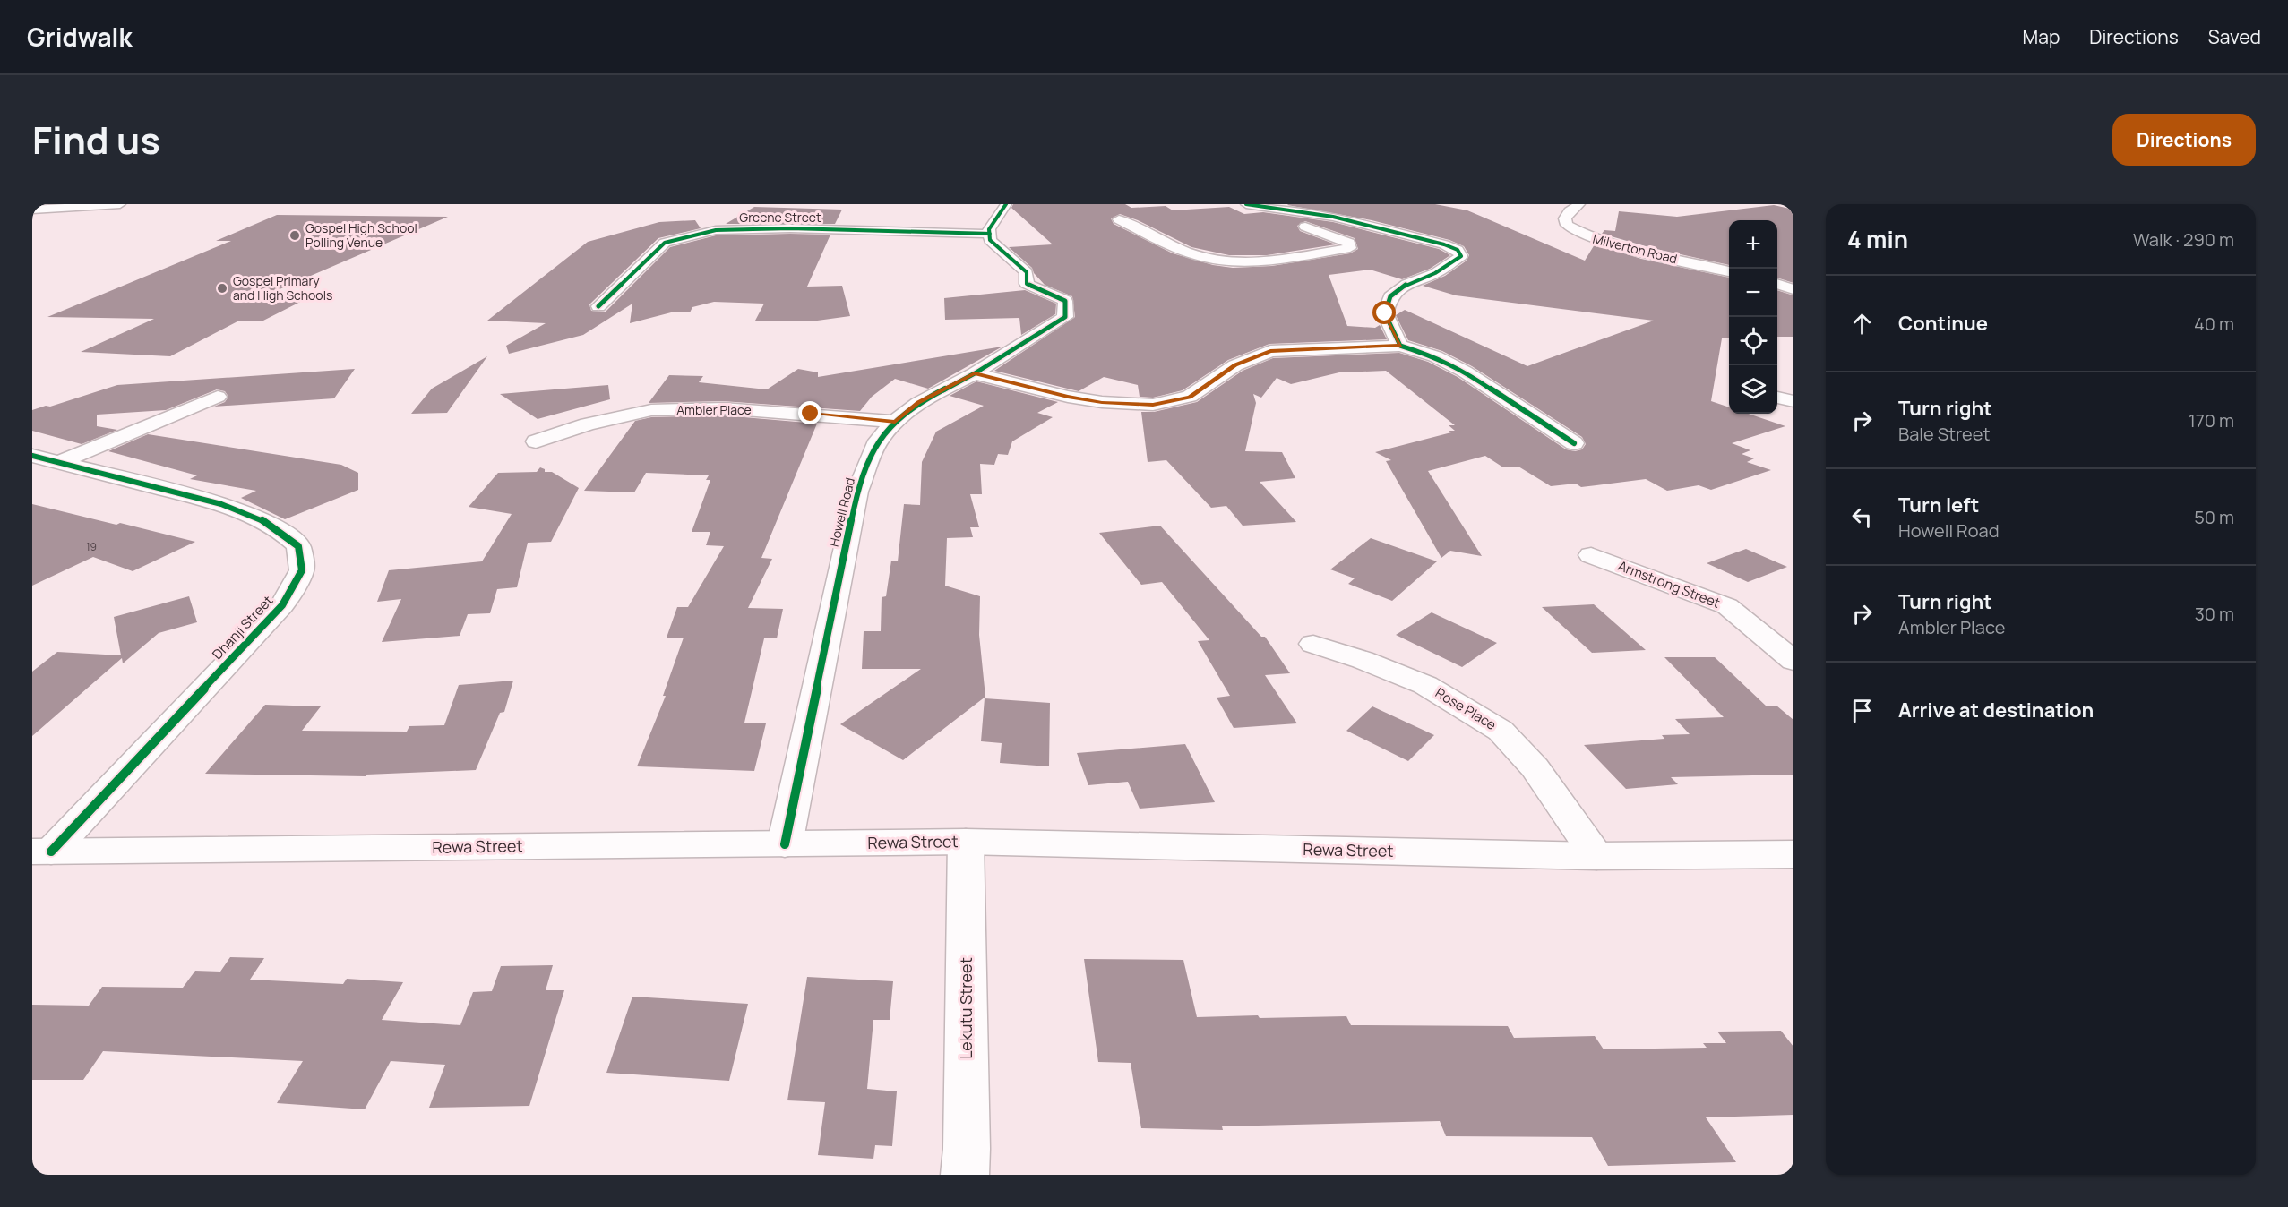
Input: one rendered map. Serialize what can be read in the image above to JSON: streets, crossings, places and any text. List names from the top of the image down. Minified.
{"streets":{"street":["Greene Street","Milverton Road","Ambler Place","Howell Road","Armstrong Street","Dhanji Street","Rose Place","Rewa Street","Lekutu Street"]},"crossings":[["Greene Street","Howell Road"],["Ambler Place","Howell Road"],["Howell Road","Rewa Street"],["Dhanji Street","Rewa Street"],["Rose Place","Rewa Street"],["Rewa Street","Lekutu Street"]],"places":["Gospel High School Polling Venue","Gospel Primary and High Schools"],"house_numbers":["19"],"page":{"header":"Gridwalk","nav":["Map","Directions","Saved"],"title":"Find us","buttons":"Directions","heading":["4 min","Walk · 290 m"],"map_buttons":["+","−"],"list":[["Continue","40 m"],["Turn right","Bale Street","170 m"],["Turn left","Howell Road","50 m"],["Turn right","Ambler Place","30 m"],"Arrive at destination"]}}
